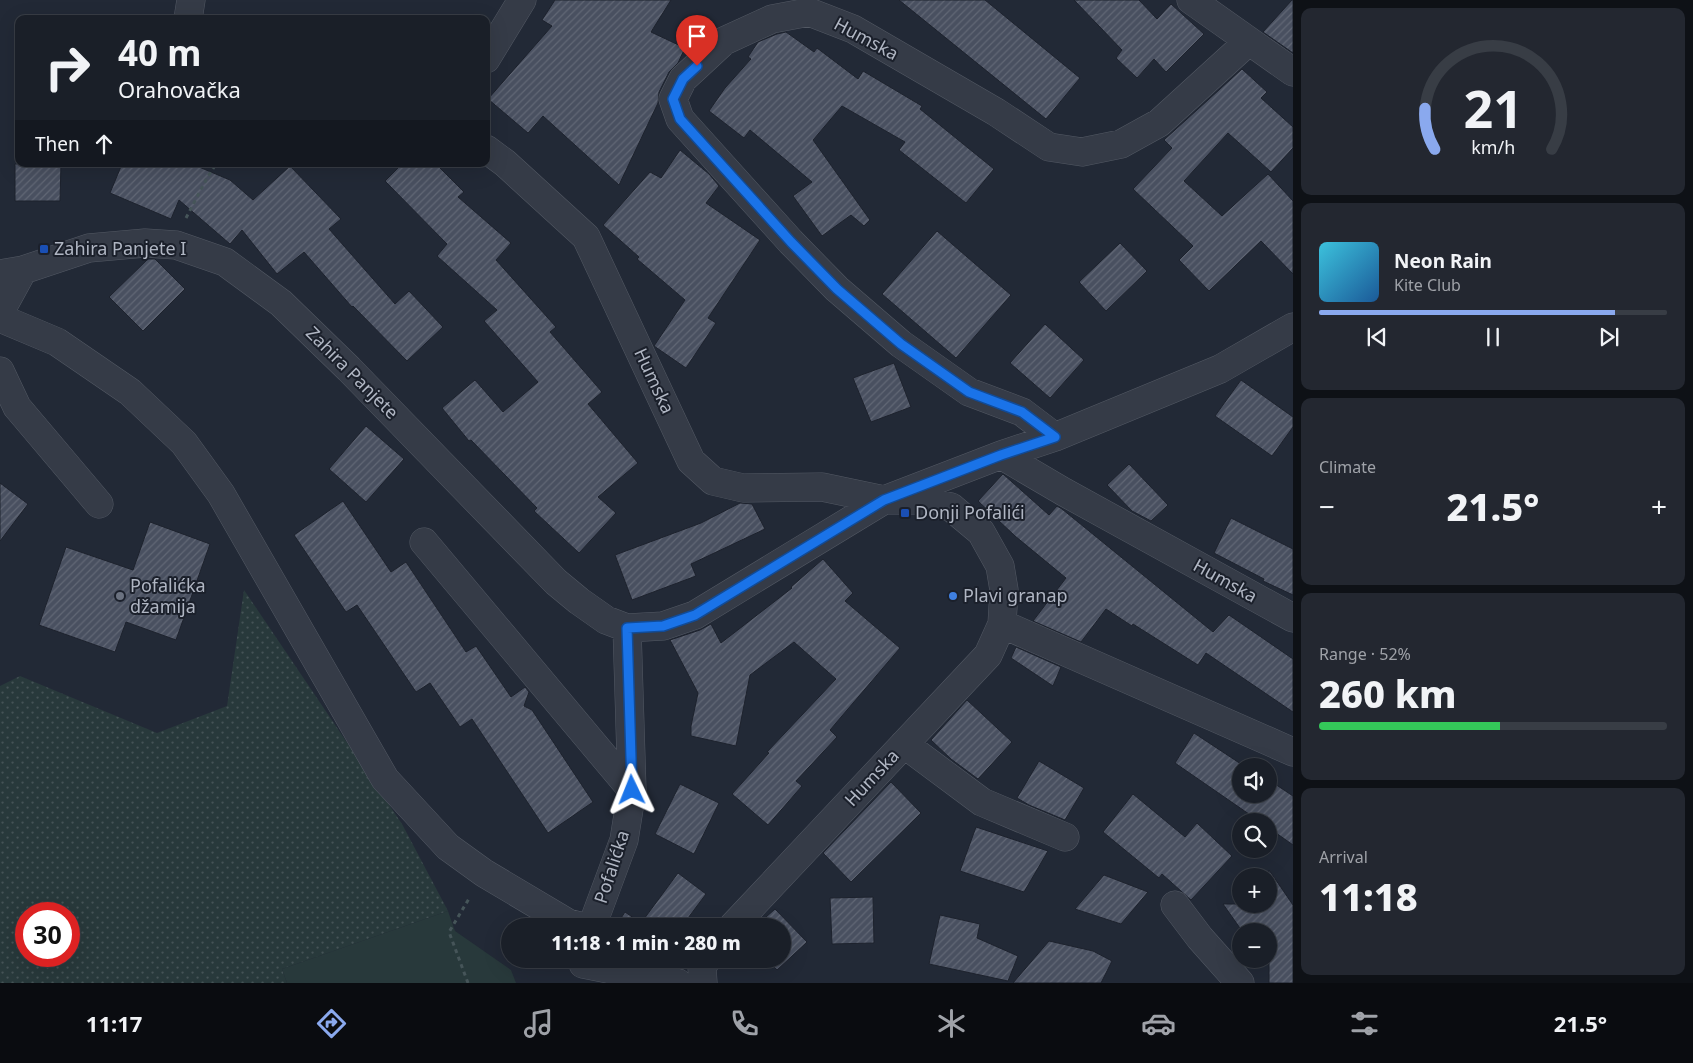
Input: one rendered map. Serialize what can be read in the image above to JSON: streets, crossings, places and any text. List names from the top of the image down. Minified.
{"streets":{"street":["Humska","Zahira Panjete","Pofalićka"]},"crossings":[["Zahira Panjete","Pofalićka"]],"places":{"transit":["Zahira Panjete I","Donji Pofalići"],"other":["Pofalićka džamija","Plavi granap"]},"page":{"turn":["40 m","Orahovačka"],"then":"Then","song":["Neon Rain","Kite Club"],"tile":["Climate",["Range · 52%","260 km"],["Arrival","11:18"]],"heat":["−","21.5°","+"],"map_buttons":["+","−"],"limit":"30","trip":"11:18 · 1 min · 280 m","tabs":["11:17","21.5°"],"gauge":["21","km/h"]}}
